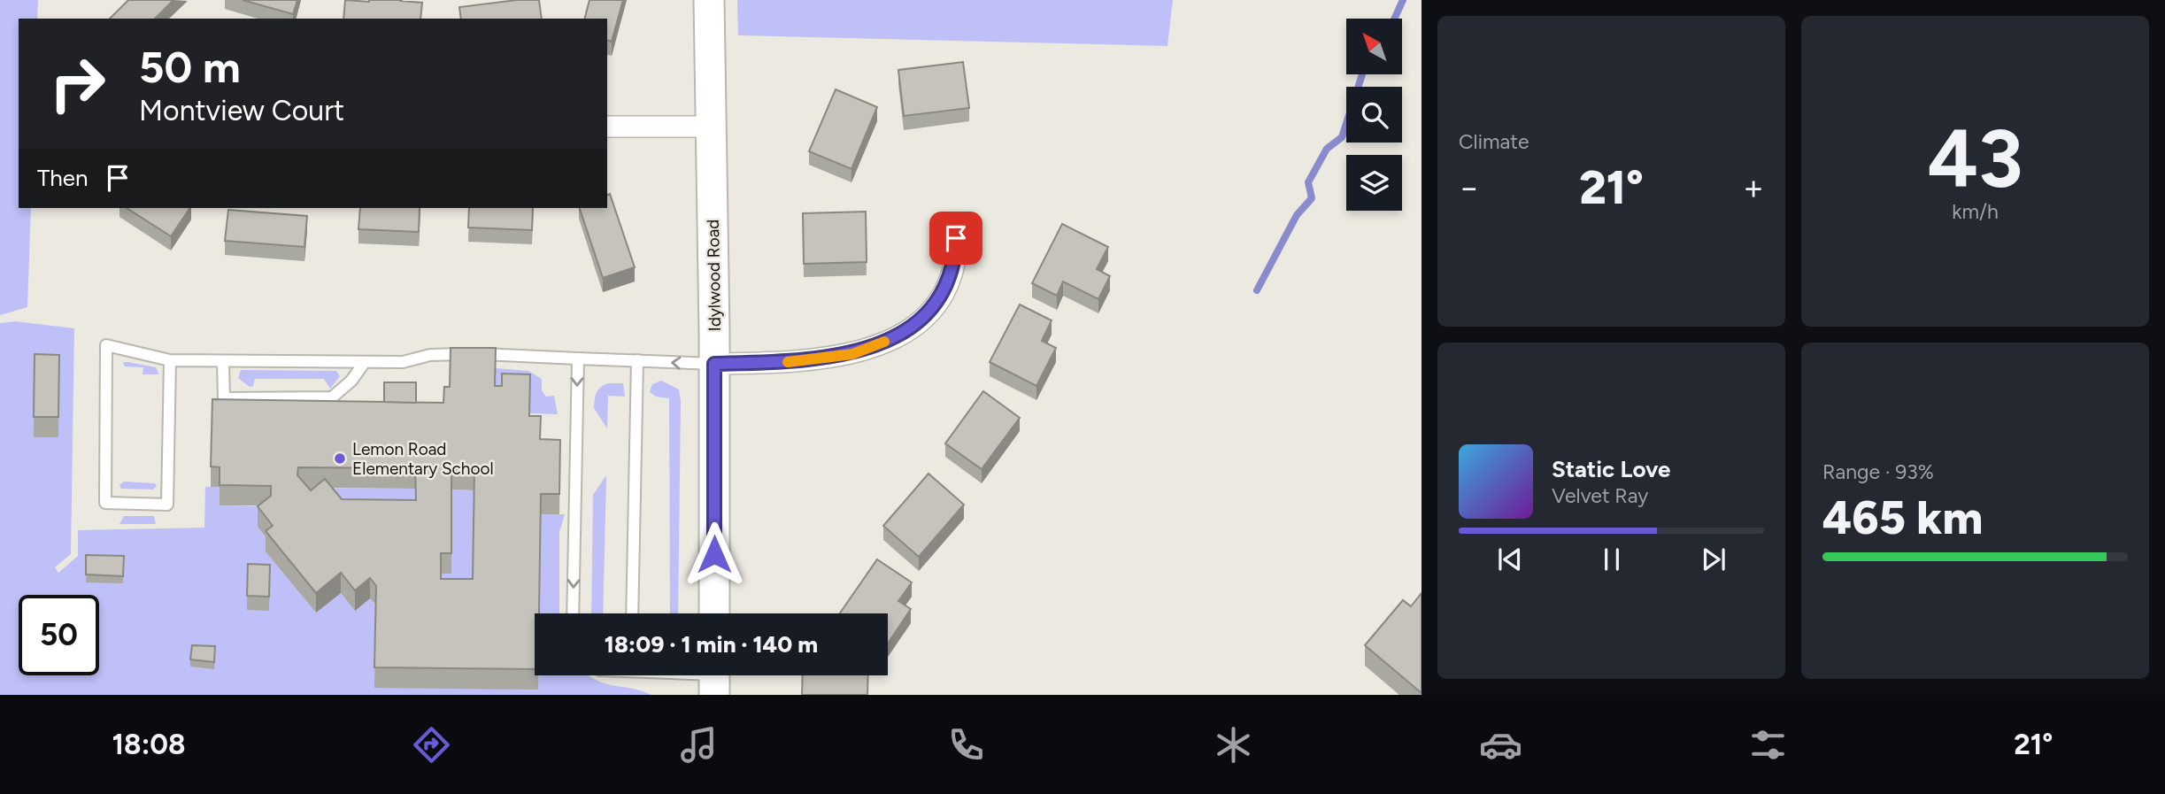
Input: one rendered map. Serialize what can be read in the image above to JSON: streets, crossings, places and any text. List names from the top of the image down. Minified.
{"streets":{"main road":["Idylwood Road"]},"places":["Lemon Road Elementary School"],"north":"top left","page":{"tile":["Climate",["43","km/h"],["Range · 93%","465 km"]],"turn":["50 m","Montview Court"],"then":"Then","heat":["−","21°","+"],"song":["Static Love","Velvet Ray"],"limit":"50","trip":"18:09 · 1 min · 140 m","tabs":["18:08","21°"]}}
